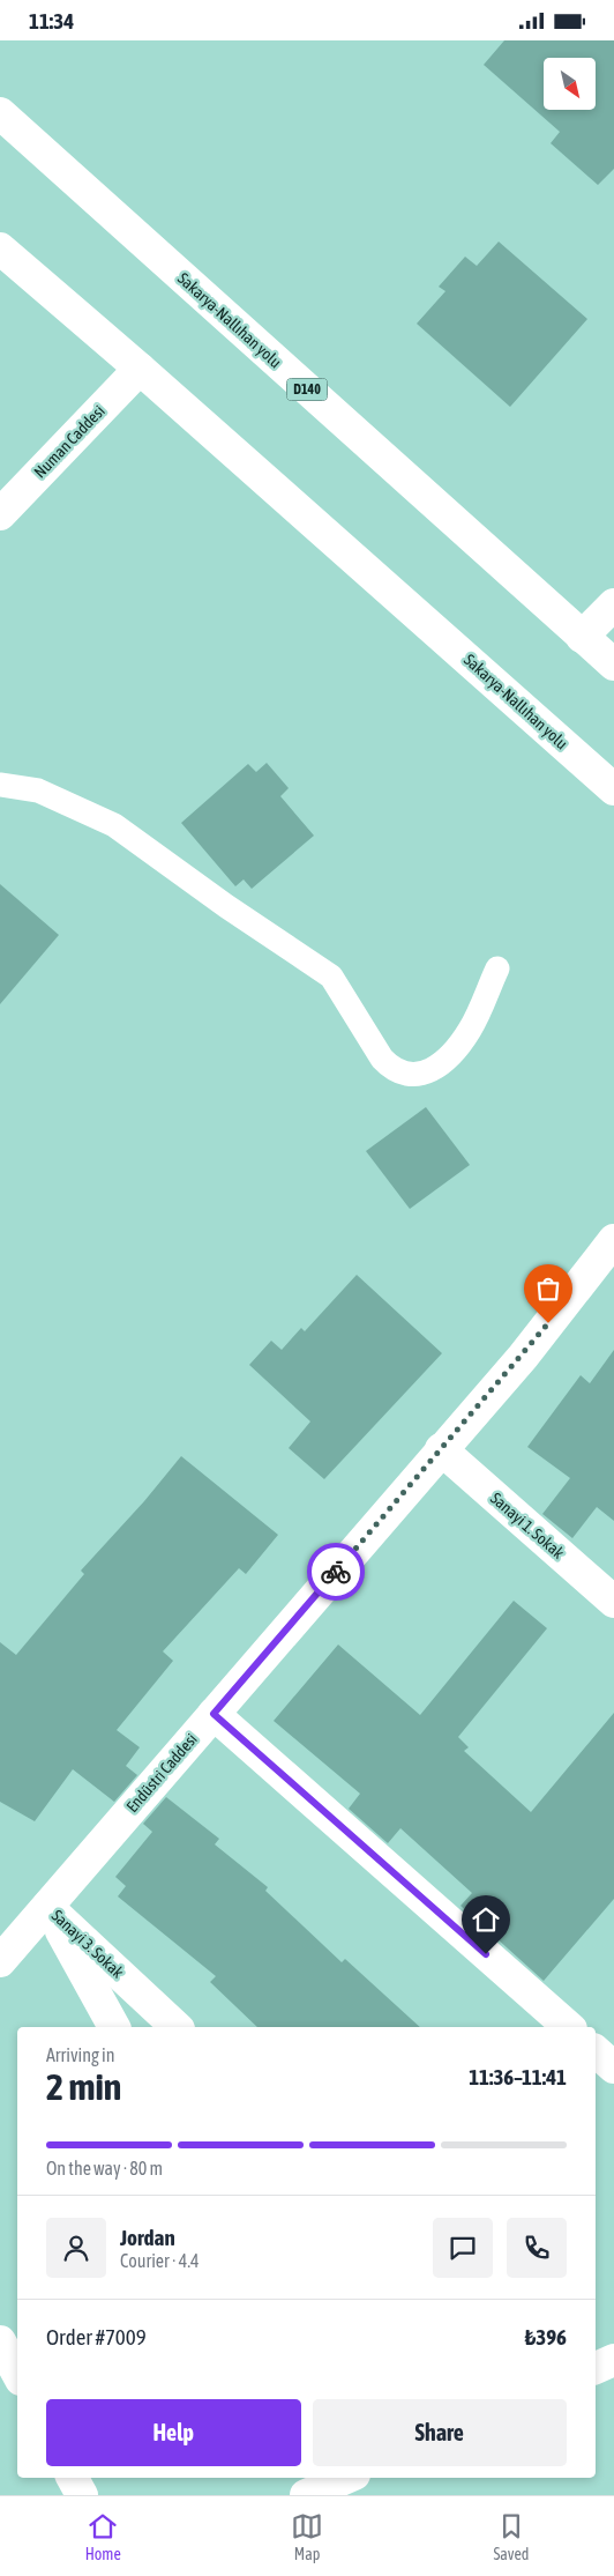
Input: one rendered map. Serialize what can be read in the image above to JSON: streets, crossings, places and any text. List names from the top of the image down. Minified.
{"streets":{"street":["Sakarya-Nallıhan yolu","D140","Numan Caddesi","Sanayi 1. Sokak","Endüstri Caddesi","Sanayi 3. Sokak"]},"crossings":[["Sakarya-Nallıhan yolu","Numan Caddesi"],["Sanayi 1. Sokak","Endüstri Caddesi"],["Endüstri Caddesi","Sanayi 3. Sokak"]],"north":"bottom right","page":{"status":"11:34","heading":["2 min","Arriving in","11:36–11:41"],"panel":["Jordan","Courier · 4.4","Order #7009","₺396"],"bar":"On the way · 80 m","buttons":["Help","Share"],"tabs":["Home","Map","Saved"]}}
